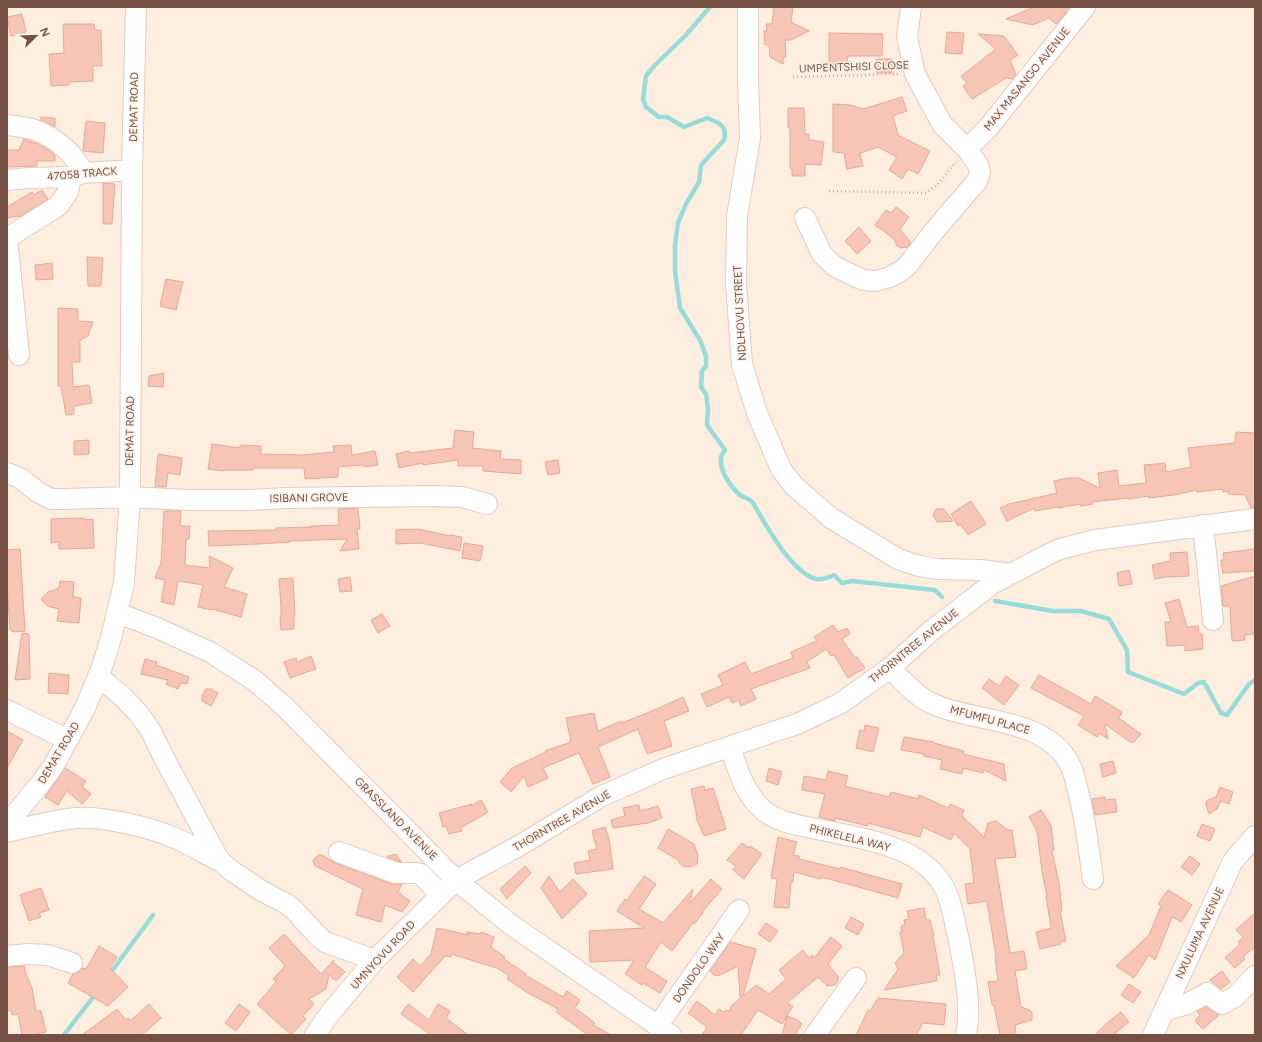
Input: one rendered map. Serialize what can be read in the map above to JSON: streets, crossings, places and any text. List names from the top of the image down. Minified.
{"streets":{"street":["MAX MASANGO AVENUE","DEMAT ROAD","47058 TRACK","NDLHOVU STREET","ISIBANI GROVE","THORNTREE AVENUE","MFUMFU PLACE","GRASSLAND AVENUE","PHIKELELA WAY","NXULUMA AVENUE","UMNYOVU ROAD","DONDOLO WAY"],"path":["UMPENTSHISI CLOSE"]},"crossings":[["DEMAT ROAD","47058 TRACK"],["DEMAT ROAD","ISIBANI GROVE"],["DEMAT ROAD","GRASSLAND AVENUE"],["NDLHOVU STREET","THORNTREE AVENUE"],["THORNTREE AVENUE","MFUMFU PLACE"],["THORNTREE AVENUE","GRASSLAND AVENUE"],["THORNTREE AVENUE","PHIKELELA WAY"],["THORNTREE AVENUE","UMNYOVU ROAD"],["GRASSLAND AVENUE","UMNYOVU ROAD"],["GRASSLAND AVENUE","DONDOLO WAY"]],"north":"top right"}
